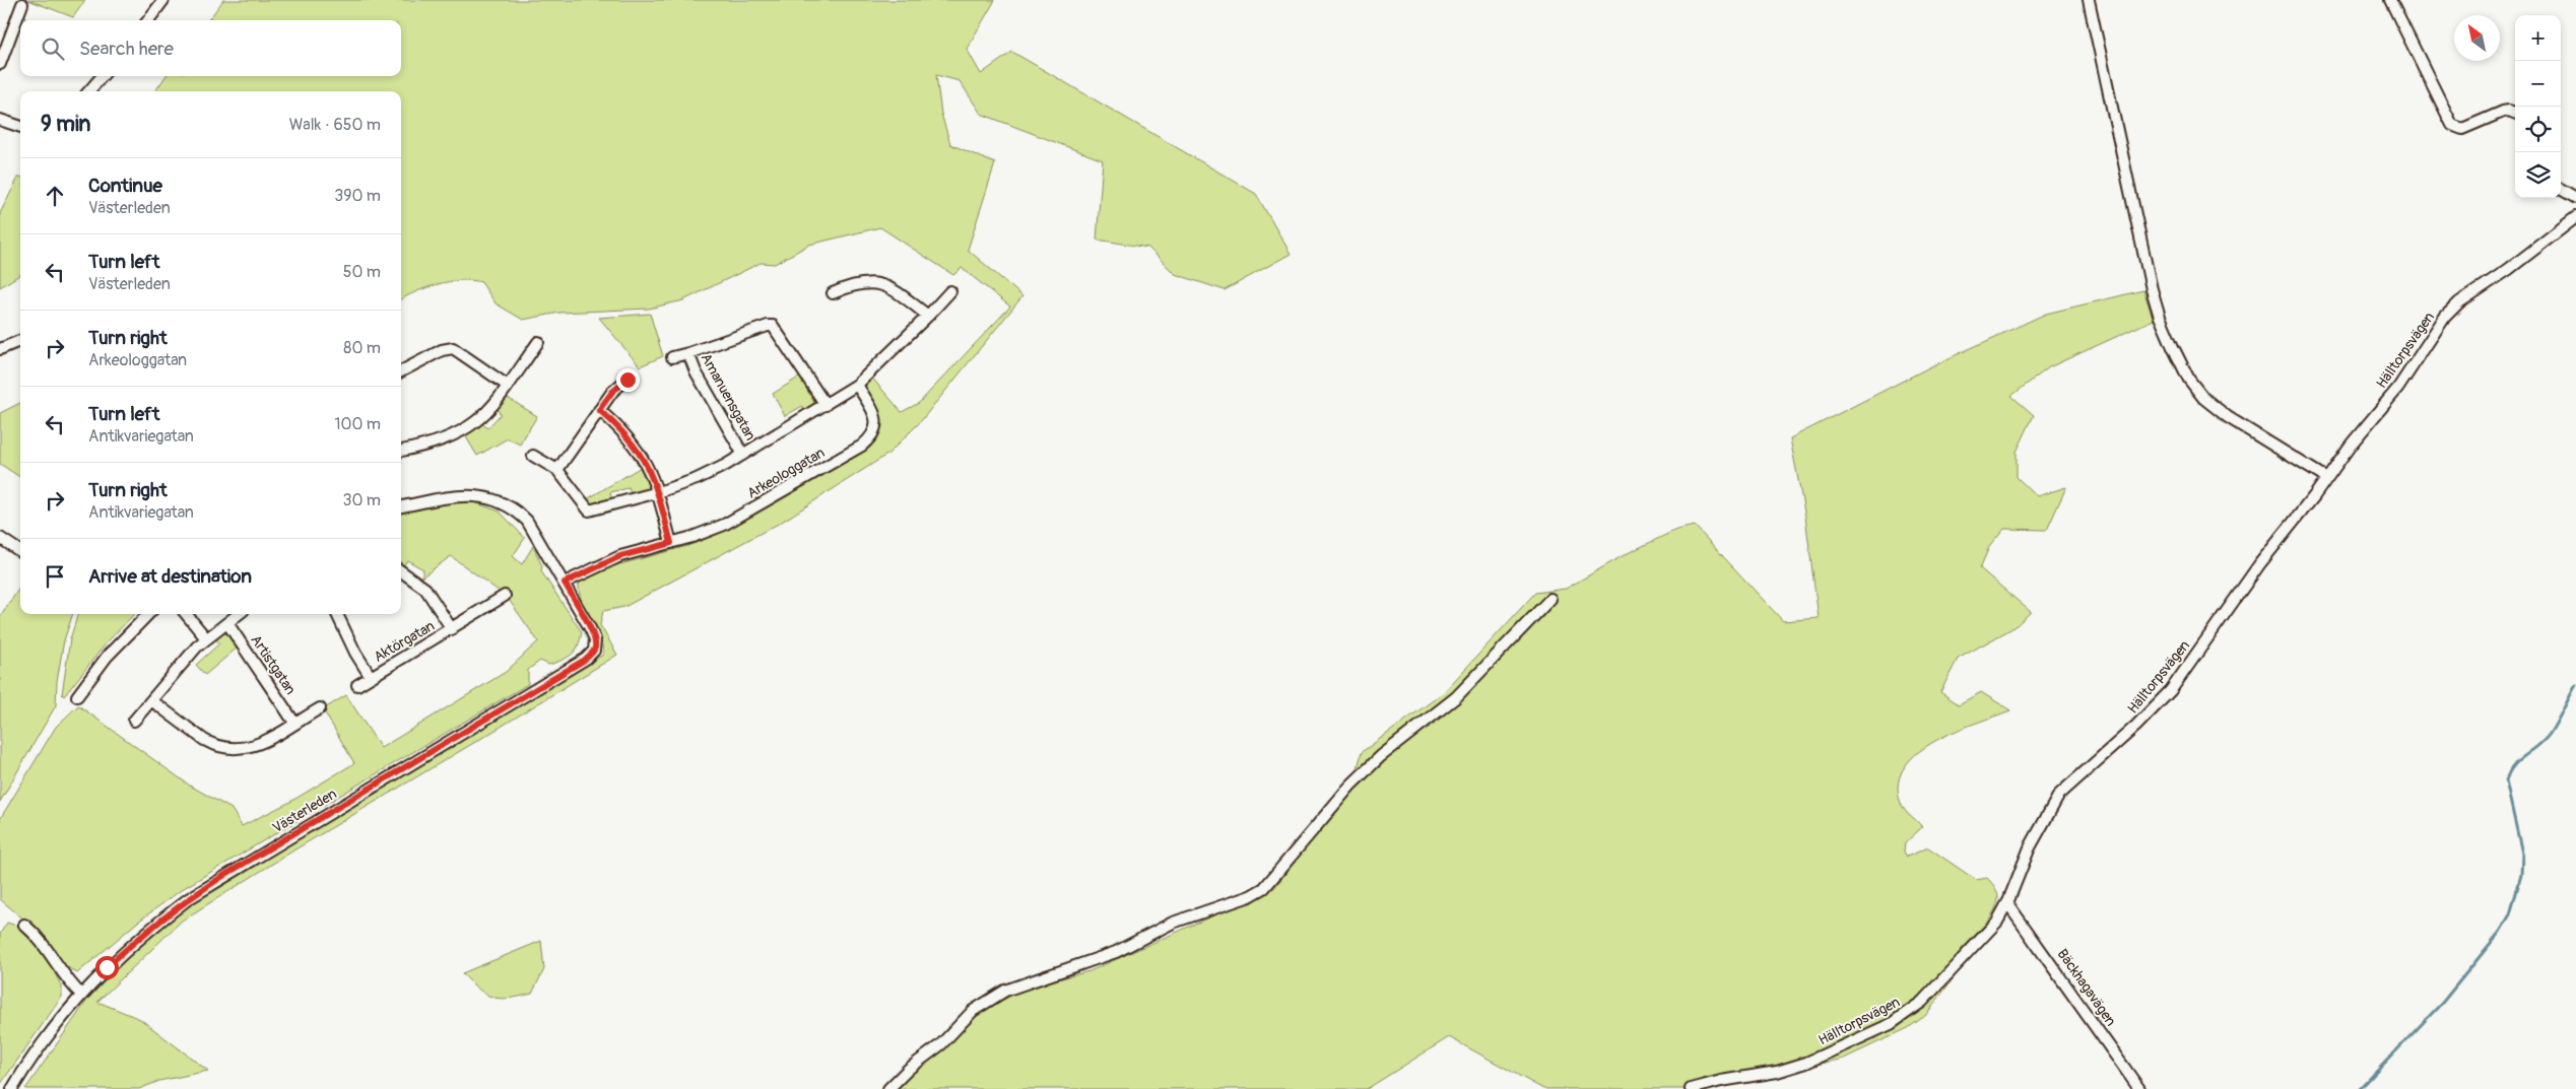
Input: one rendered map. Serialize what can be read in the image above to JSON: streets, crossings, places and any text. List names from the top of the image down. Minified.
{"streets":{"street":["Hälltorpsvägen","Amanuensgatan","Arkeologgatan","Aktörgatan","Artistgatan","Västerleden","Bäckhagavägen"]},"crossings":[["Hälltorpsvägen","Bäckhagavägen"],["Amanuensgatan","Arkeologgatan"],["Arkeologgatan","Västerleden"]],"north":"top left","page":{"map_buttons":["+","−"],"search":"Search here","heading":["9 min","Walk · 650 m"],"list":[["Continue","Västerleden","390 m"],["Turn left","Västerleden","50 m"],["Turn right","Arkeologgatan","80 m"],["Turn left","Antikvariegatan","100 m"],["Turn right","Antikvariegatan","30 m"],"Arrive at destination"]}}
